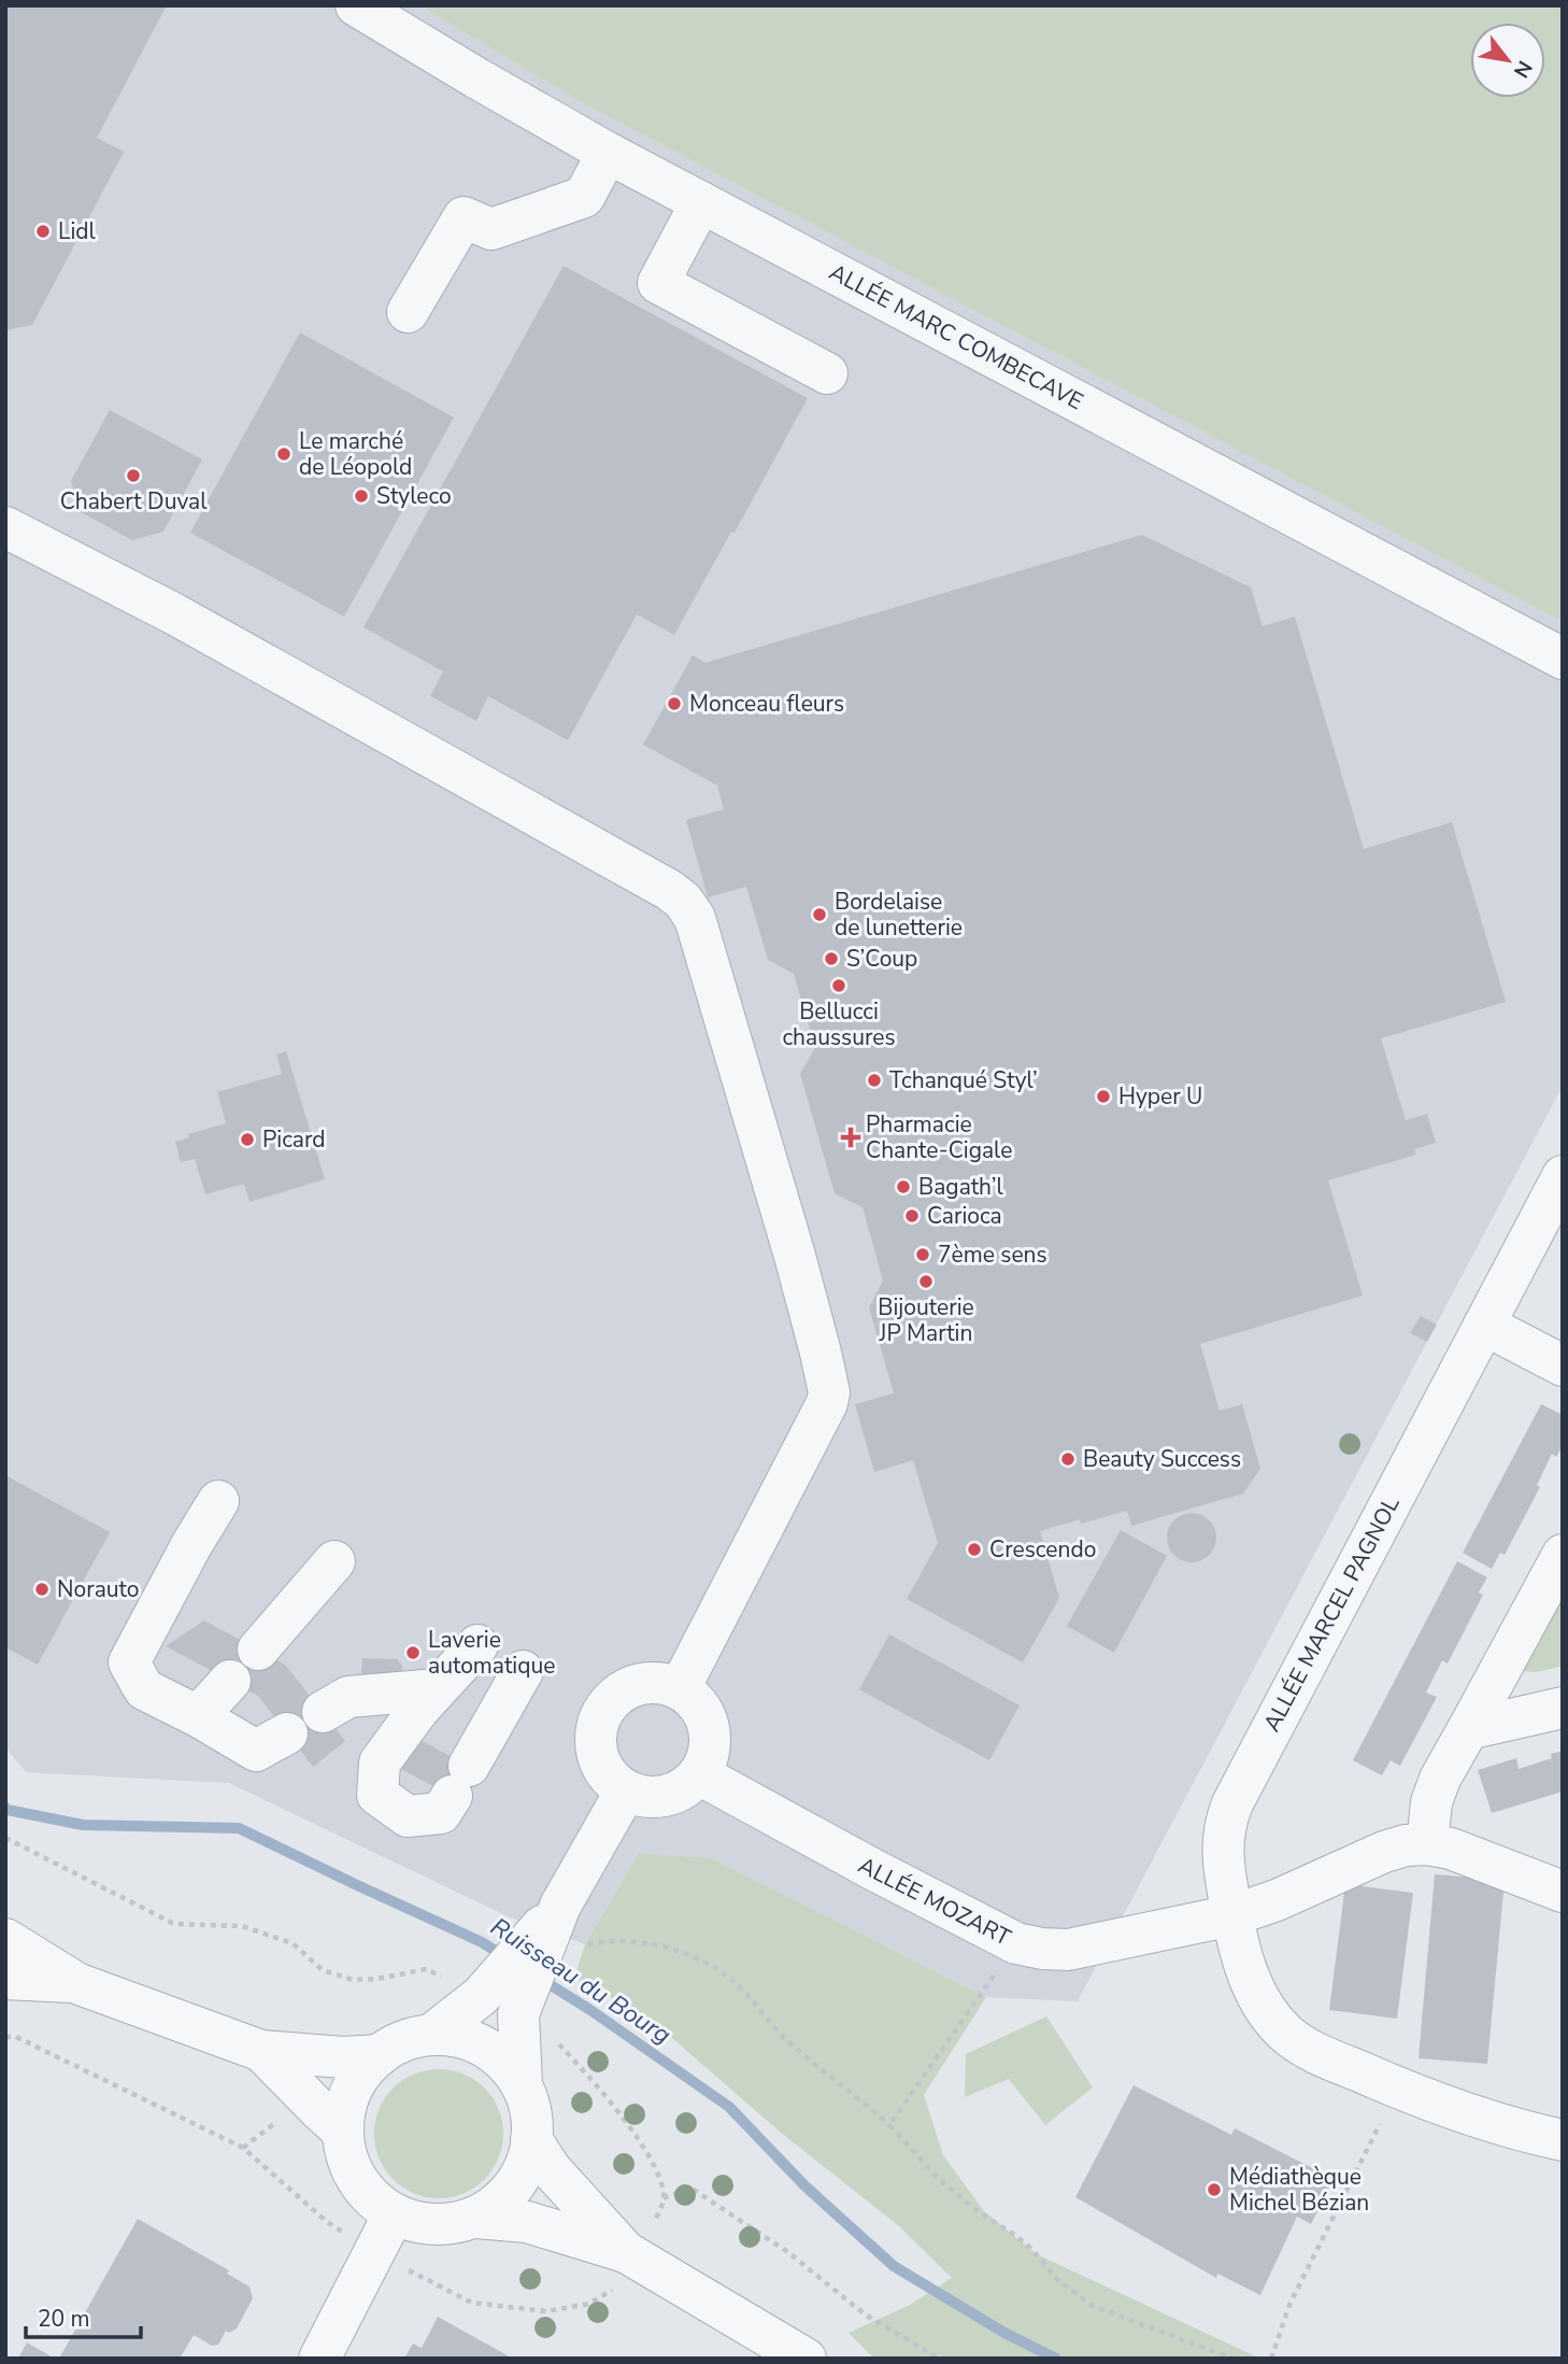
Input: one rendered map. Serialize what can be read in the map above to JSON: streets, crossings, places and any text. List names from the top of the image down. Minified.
{"streets":{"street":["ALLÉE MARC COMBECAVE","ALLÉE MARCEL PAGNOL","ALLÉE MOZART"]},"crossings":[["ALLÉE MARCEL PAGNOL","ALLÉE MOZART"]],"water":["Ruisseau du Bourg"],"places":{"other":["Lidl","Le marché de Léopold","Chabert Duval","Styleco","Monceau fleurs","Bordelaise de lunetterie","S’Coup","Bellucci chaussures","Tchanqué Styl’","Hyper U","Picard","Bagath’l","Carioca","7ème sens","Bijouterie JP Martin","Beauty Success","Crescendo","Norauto","Laverie automatique","Médiathèque Michel Bézian"],"health":["Pharmacie Chante-Cigale"]},"scale_bar":"20 m","north":"bottom right"}
